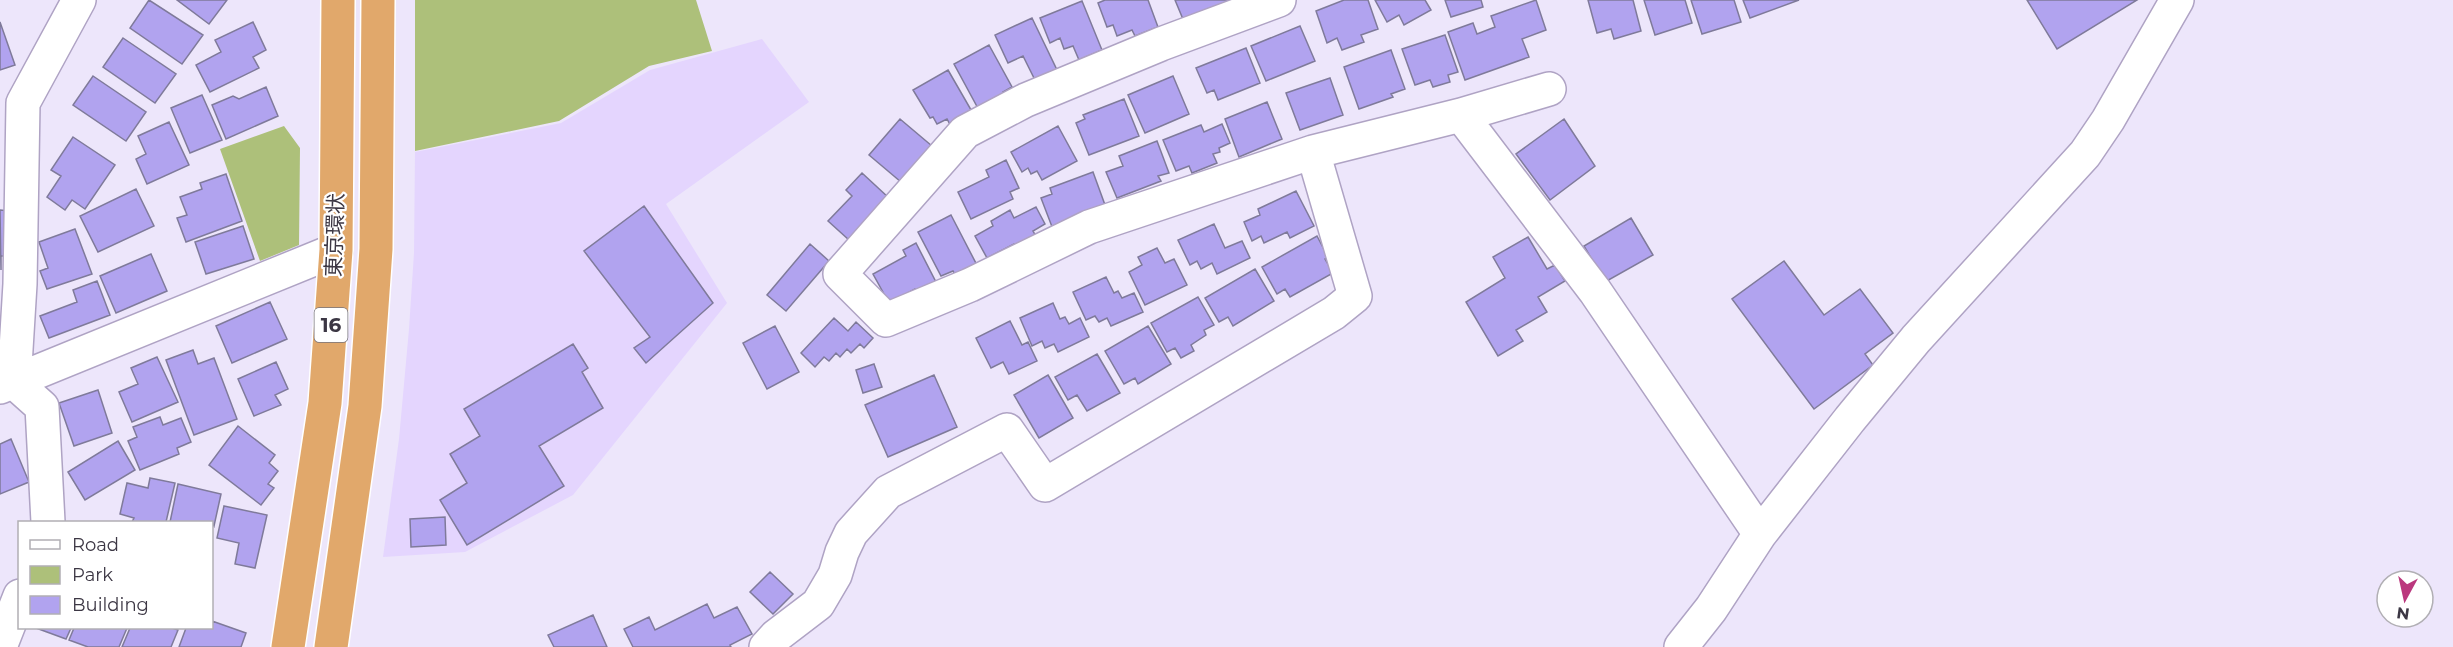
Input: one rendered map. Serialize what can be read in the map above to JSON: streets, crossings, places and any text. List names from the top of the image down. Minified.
{"streets":{"highway":["東京環状","16"]},"legend":["Road","Park","Building"],"north":"bottom"}
